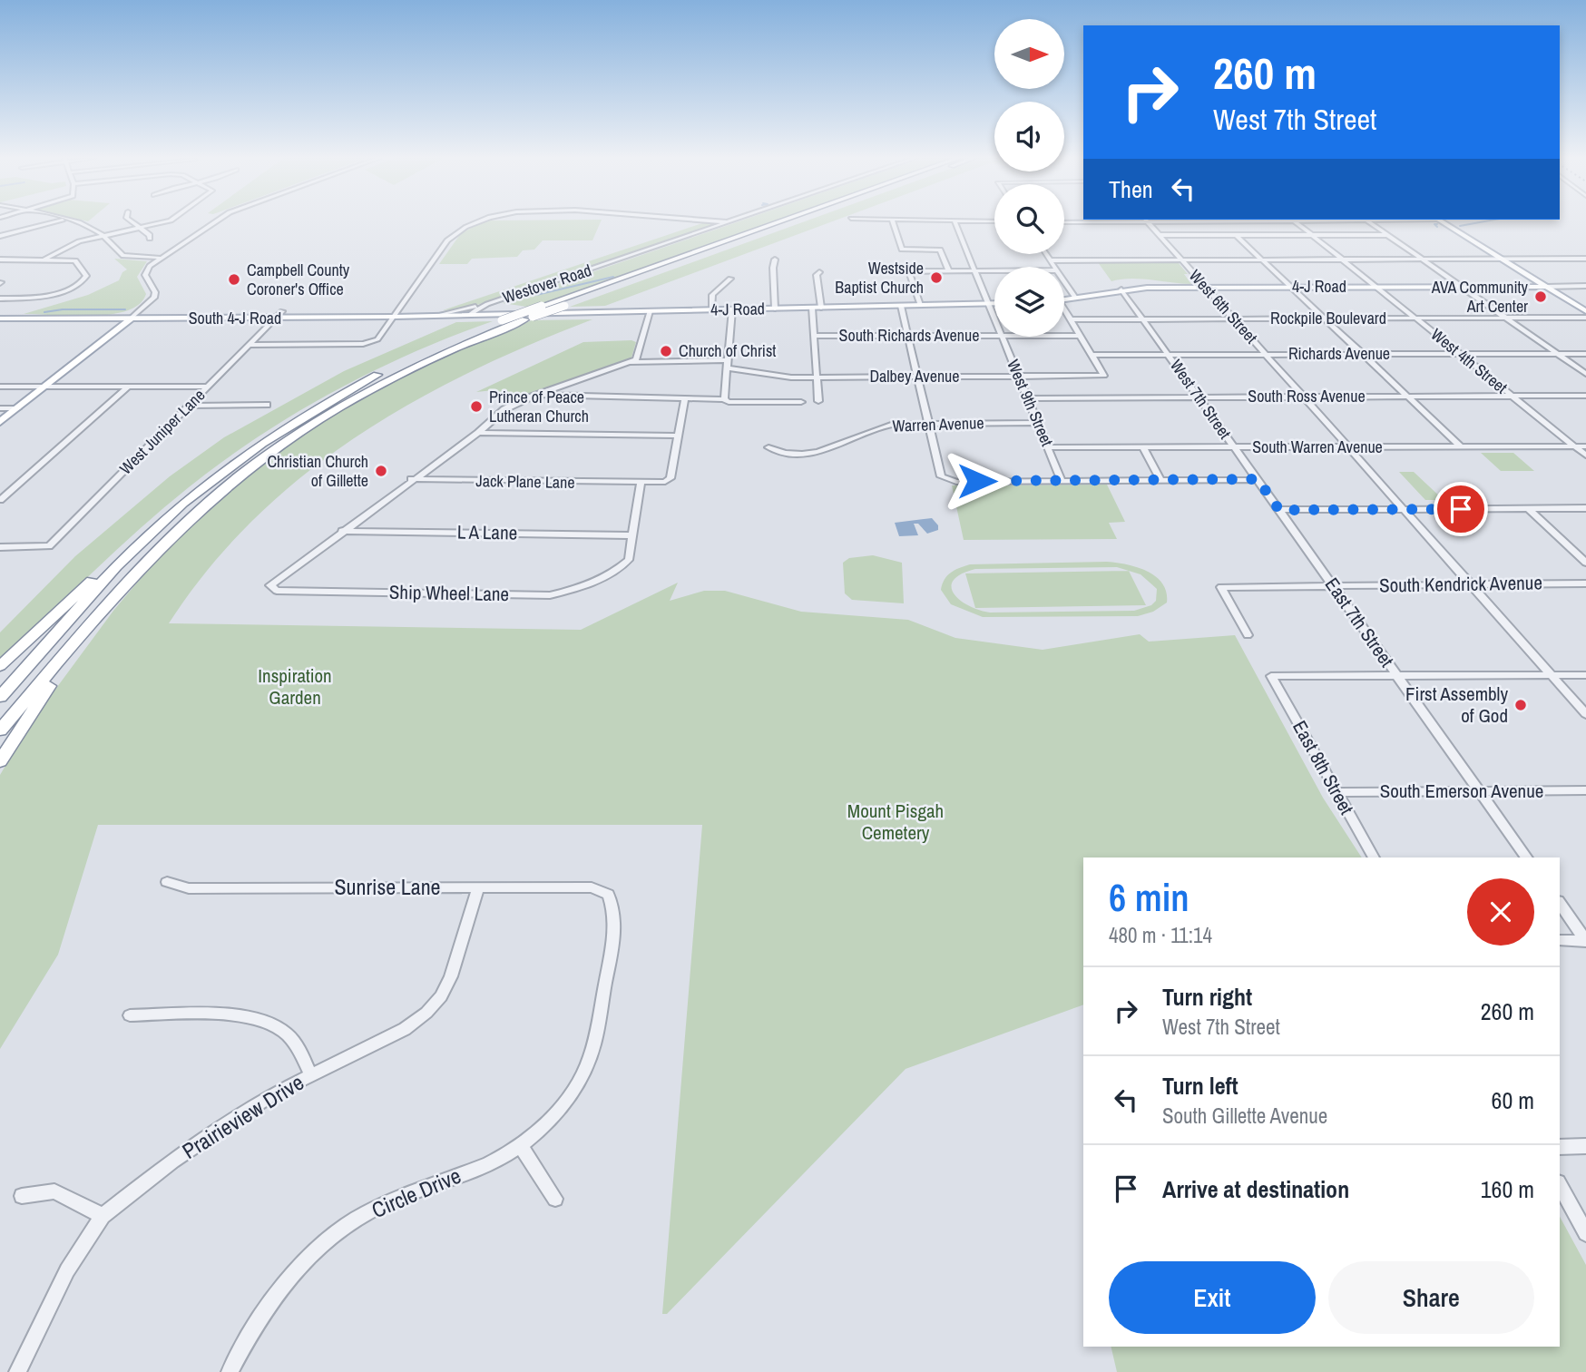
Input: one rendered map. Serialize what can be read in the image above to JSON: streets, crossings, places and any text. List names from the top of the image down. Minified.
{"streets":{"main road":["4-J Road","South 4-J Road"],"street":["Westover Road","West 6th Street","Rockpile Boulevard","South Richards Avenue","Richards Avenue","West 4th Street","Dalbey Avenue","South Ross Avenue","West 7th Street","West 9th Street","Warren Avenue","West Juniper Lane","South Warren Avenue","Jack Plane Lane","L A Lane","South Kendrick Avenue","Ship Wheel Lane","East 7th Street","East 8th Street","South Emerson Avenue","Sunrise Lane","Prairieview Drive","Circle Drive"]},"crossings":[["Westover Road","4-J Road"],["Westover Road","South 4-J Road"],["4-J Road","West 6th Street"],["4-J Road","South 4-J Road"],["4-J Road","West 4th Street"],["4-J Road","West 7th Street"],["4-J Road","West 9th Street"],["West 6th Street","Rockpile Boulevard"],["West 6th Street","Richards Avenue"],["West 6th Street","South Ross Avenue"],["West 6th Street","South Warren Avenue"],["West 6th Street","South Kendrick Avenue"],["South 4-J Road","West Juniper Lane"],["Rockpile Boulevard","West 4th Street"],["Rockpile Boulevard","West 7th Street"],["Richards Avenue","West 4th Street"],["Richards Avenue","Dalbey Avenue"],["Richards Avenue","West 7th Street"],["West 4th Street","South Ross Avenue"],["West 4th Street","South Warren Avenue"],["Dalbey Avenue","West 9th Street"],["Dalbey Avenue","Jack Plane Lane"],["Dalbey Avenue","L A Lane"],["Dalbey Avenue","Ship Wheel Lane"],["South Ross Avenue","West 7th Street"],["South Ross Avenue","West 9th Street"],["West 7th Street","South Warren Avenue"],["West 7th Street","East 7th Street"],["West 9th Street","Warren Avenue"],["West 9th Street","South Warren Avenue"],["L A Lane","Ship Wheel Lane"],["South Kendrick Avenue","East 7th Street"],["East 7th Street","East 8th Street"],["East 7th Street","South Emerson Avenue"],["East 8th Street","South Emerson Avenue"],["Sunrise Lane","Prairieview Drive"],["Sunrise Lane","Circle Drive"]],"parks":["Inspiration Garden","Mount Pisgah Cemetery"],"places":["Westside Baptist Church","Campbell County Coroner's Office","AVA Community Art Center","Church of Christ","Prince of Peace Lutheran Church","Christian Church of Gillette","First Assembly of God"],"north":"right","page":{"turn":["260 m","West 7th Street"],"then":"Then","heading":["6 min","480 m · 11:14"],"list":[{"name":"Turn right","note":"West 7th Street","value":"260 m"},{"name":"Turn left","note":"South Gillette Avenue","value":"60 m"},{"name":"Arrive at destination","value":"160 m"}],"buttons":["Exit","Share"]}}
